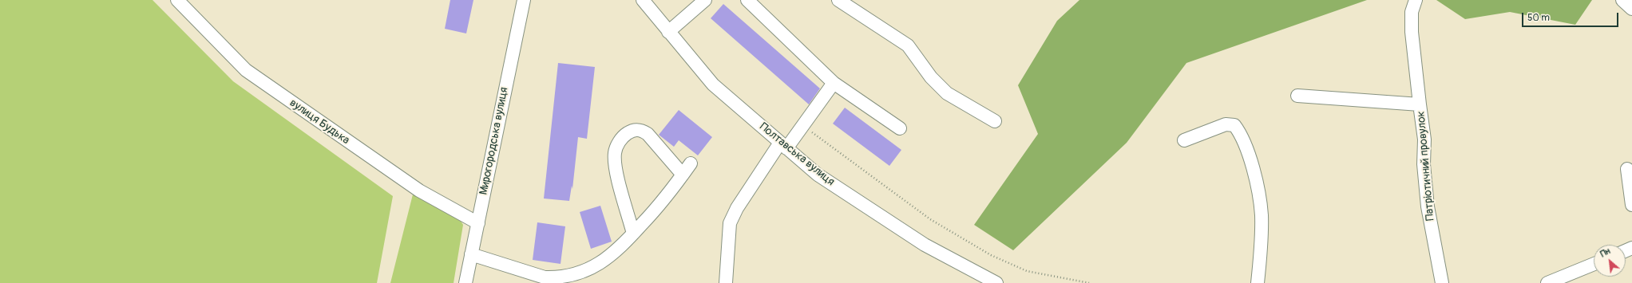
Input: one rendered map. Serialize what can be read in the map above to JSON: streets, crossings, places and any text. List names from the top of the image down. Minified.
{"streets":{"street":["вулиця Будька","Мирогородська вулиця","Полтавська вулиця","Патріотичний провулок"]},"crossings":[["вулиця Будька","Мирогородська вулиця"]],"scale_bar":"50 m","north":"top left"}
